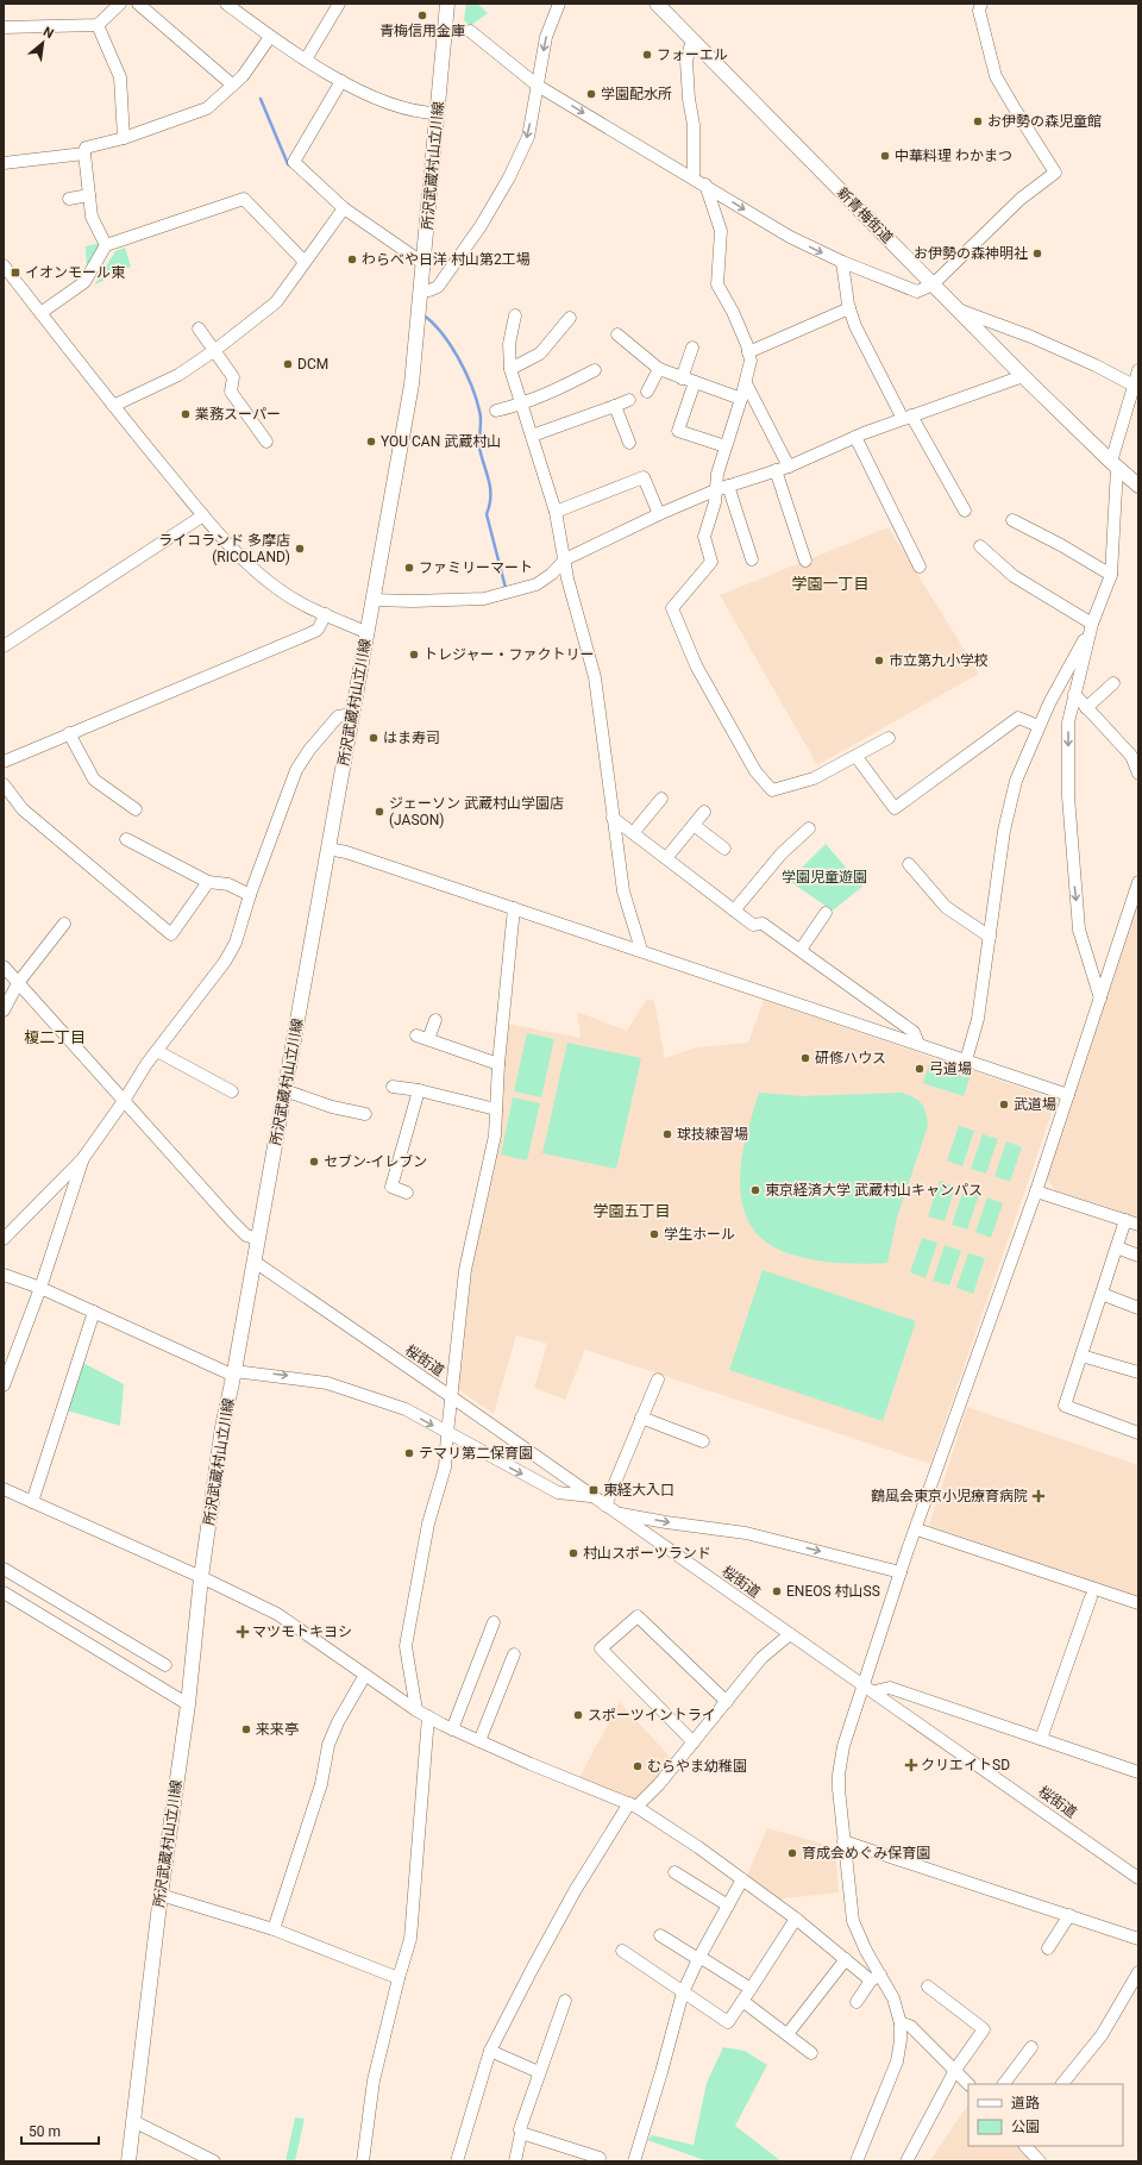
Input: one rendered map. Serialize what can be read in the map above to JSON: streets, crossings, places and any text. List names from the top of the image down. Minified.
{"streets":{"main road":["所沢武蔵村山立川線","新青梅街道"],"street":["桜街道"]},"crossings":[["所沢武蔵村山立川線","桜街道"]],"districts":["学園一丁目","榎二丁目","学園五丁目"],"parks":["学園児童遊園"],"places":{"other":["青梅信用金庫","フォーエル","学園配水所","お伊勢の森児童館","中華料理 わかまつ","お伊勢の森神明社","わらべや日洋 村山第2工場","DCM","業務スーパー","YOU CAN 武蔵村山","ライコランド 多摩店 (RICOLAND)","ファミリーマート","トレジャー・ファクトリー","市立第九小学校","はま寿司","ジェーソン 武蔵村山学園店 (JASON)","研修ハウス","弓道場","武道場","球技練習場","セブン-イレブン","東京経済大学 武蔵村山キャンパス","学生ホール","テマリ第二保育園","村山スポーツランド","ENEOS 村山SS","スポーツイントライ","来来亭","むらやま幼稚園","育成会めぐみ保育園"],"transit":["イオンモール東","東経大入口"],"health":["鶴風会東京小児療育病院","マツモトキヨシ","クリエイトSD"]},"legend":["道路","公園"],"scale_bar":"50 m","north":"top right"}
